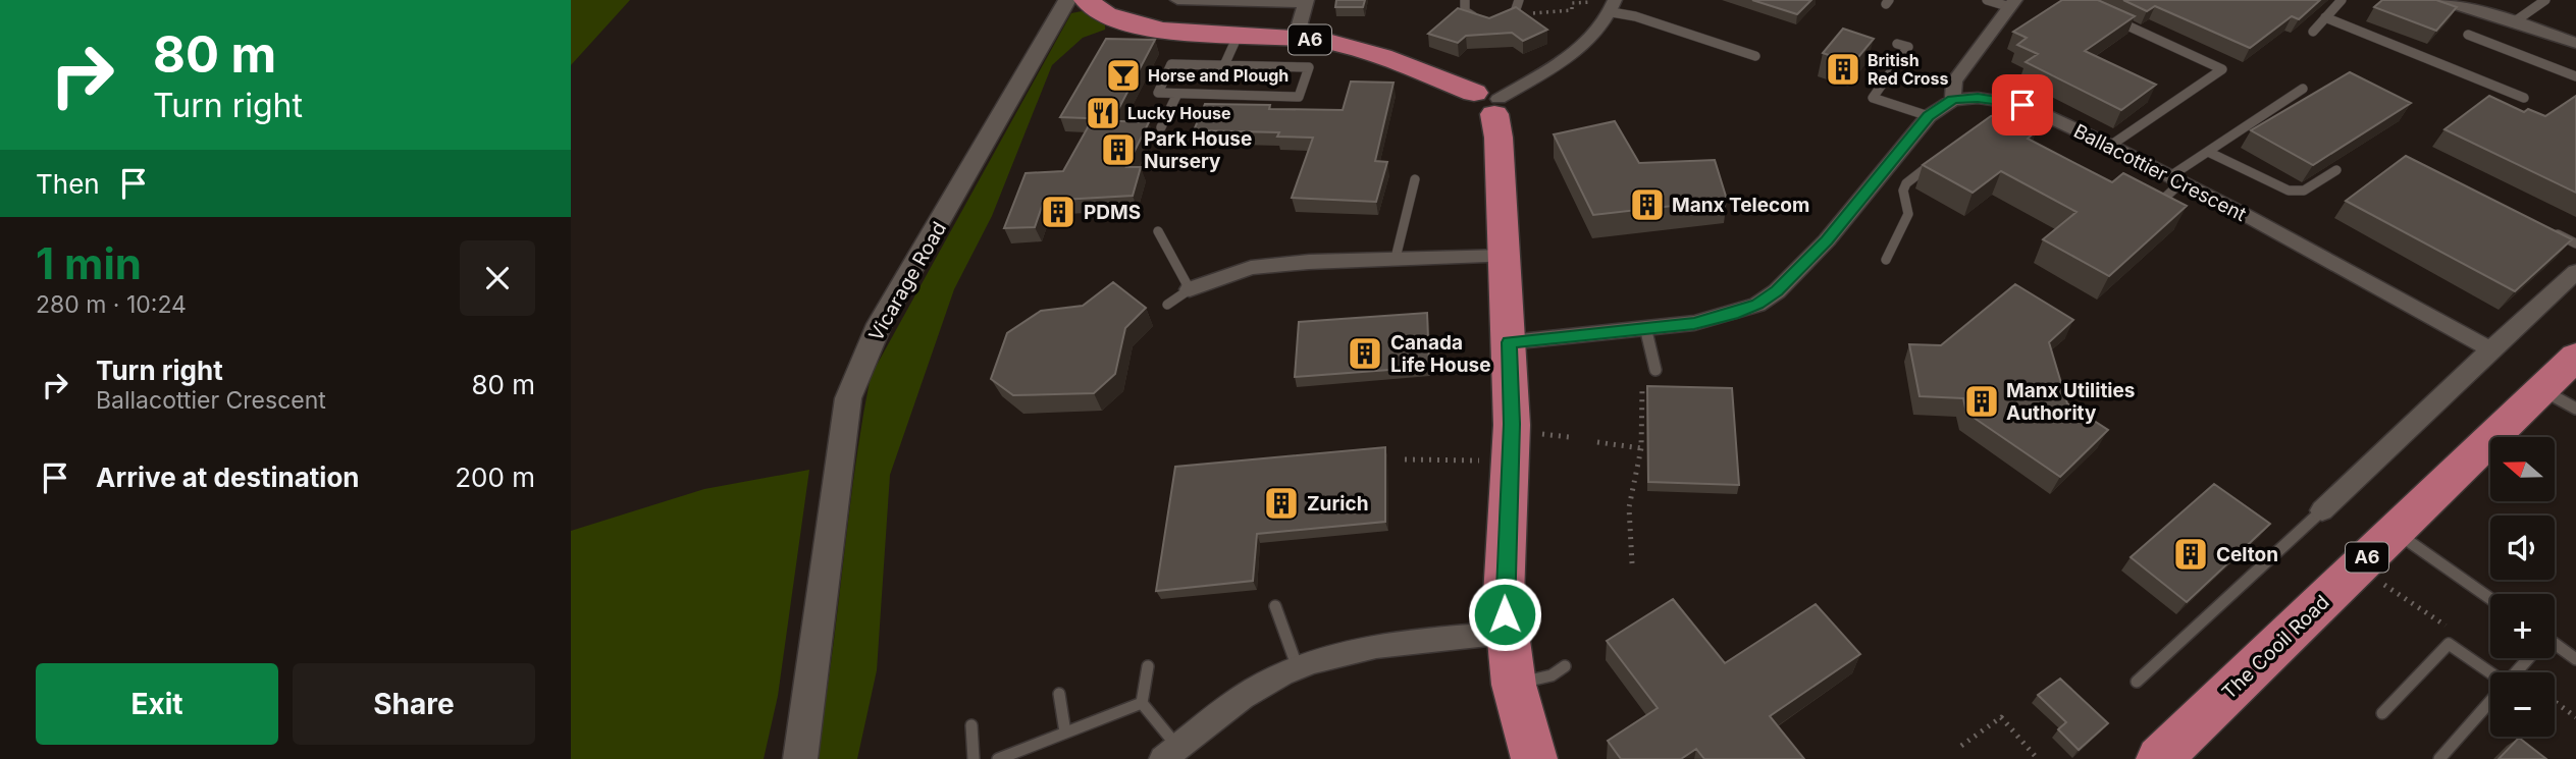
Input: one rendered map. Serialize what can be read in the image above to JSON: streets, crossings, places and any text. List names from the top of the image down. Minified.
{"streets":{"highway":["A6","The Cooil Road"],"street":["Ballacottier Crescent","Vicarage Road"]},"places":{"building":["British Red Cross","Park House Nursery","Manx Telecom","PDMS","Canada Life House","Manx Utilities Authority","Zurich","Celton"],"bar":["Horse and Plough"],"restaurant":["Lucky House"]},"north":"left","page":{"turn":["80 m","Turn right"],"then":"Then","heading":["1 min","280 m · 10:24"],"list":[{"name":"Turn right","note":"Ballacottier Crescent","value":"80 m"},{"name":"Arrive at destination","value":"200 m"}],"map_buttons":["+","−"],"buttons":["Exit","Share"]}}
